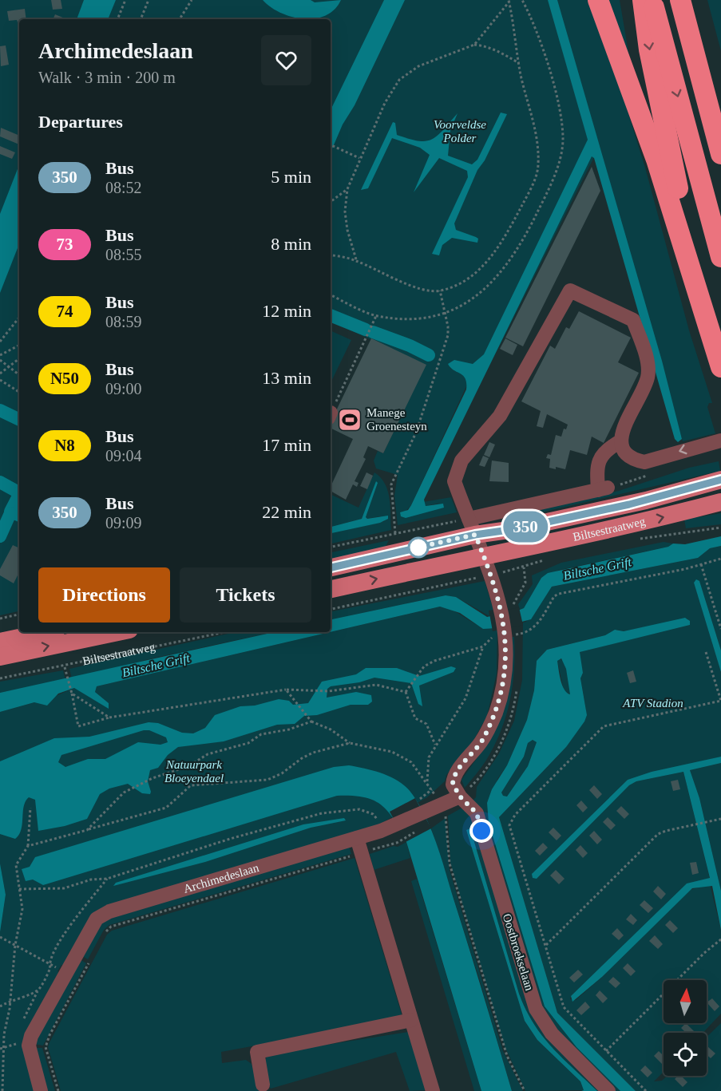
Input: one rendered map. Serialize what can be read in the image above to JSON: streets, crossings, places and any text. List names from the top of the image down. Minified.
{"streets":{"main road":["Biltsestraatweg"],"street":["Archimedeslaan","Oostbroekselaan"]},"crossings":[["Archimedeslaan","Oostbroekselaan"]],"one_way":["Biltsestraatweg"],"water":["Biltsche Grift"],"parks":["Voorveldse Polder","ATV Stadion","Natuurpark Bloeyendael"],"places":{"sports":["Manege Groenesteyn"]},"lines":["bus line 350"],"north":"top","page":{"on_map":"350","heading":[["Archimedeslaan","Walk · 3 min · 200 m"],"Departures"],"list":[{"mark":"350","name":"Bus","note":"08:52","value":"5 min"},{"mark":"73","name":"Bus","note":"08:55","value":"8 min"},{"mark":"74","name":"Bus","note":"08:59","value":"12 min"},{"mark":"N50","name":"Bus","note":"09:00","value":"13 min"},{"mark":"N8","name":"Bus","note":"09:04","value":"17 min"},{"mark":"350","name":"Bus","note":"09:09","value":"22 min"}],"buttons":["Directions","Tickets"]}}
